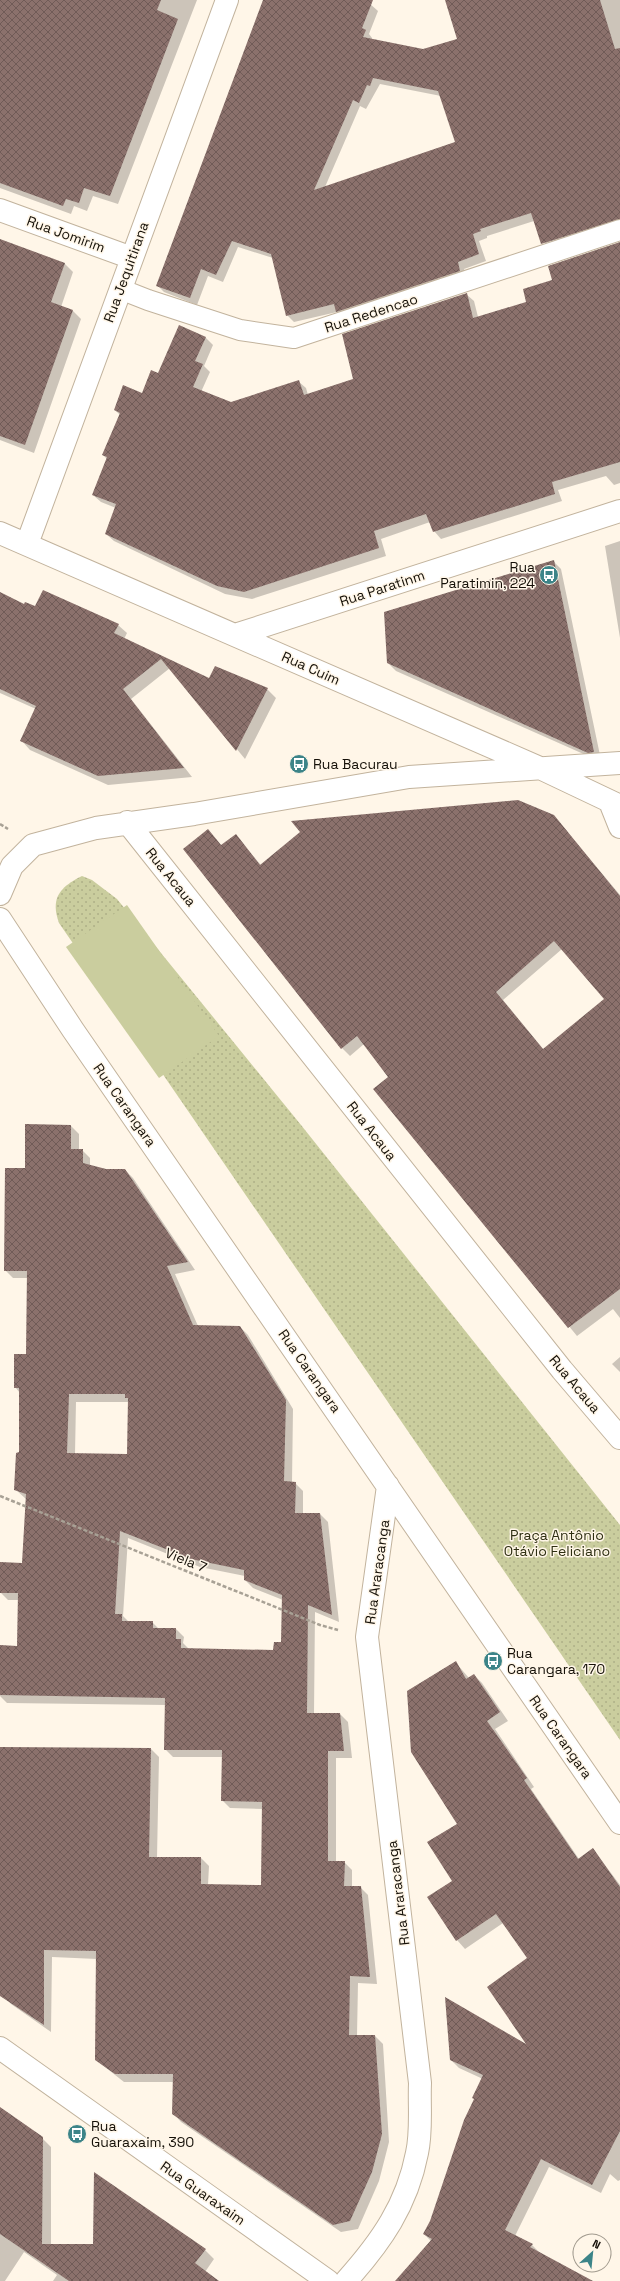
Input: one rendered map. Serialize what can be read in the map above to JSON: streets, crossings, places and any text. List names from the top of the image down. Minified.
{"streets":{"street":["Rua Jomirim","Rua Jequitirana","Rua Paratinm","Rua Cuim","Rua Acaua","Rua Carangara","Rua Araracanga","Rua Guaraxaim"],"lane":["Rua Redencao"],"path":["Viela 7"]},"crossings":[["Rua Jomirim","Rua Jequitirana"],["Rua Jequitirana","Rua Redencao"],["Rua Jequitirana","Rua Cuim"],["Rua Paratinm","Rua Cuim"],["Rua Carangara","Rua Araracanga"],["Viela 7","Rua Araracanga"]],"parks":["Praça Antônio Otávio Feliciano"],"places":{"bus stop":["Rua Paratimin, 224","Rua Bacurau","Rua Carangara, 170","Rua Guaraxaim, 390"]},"north":"top right"}
